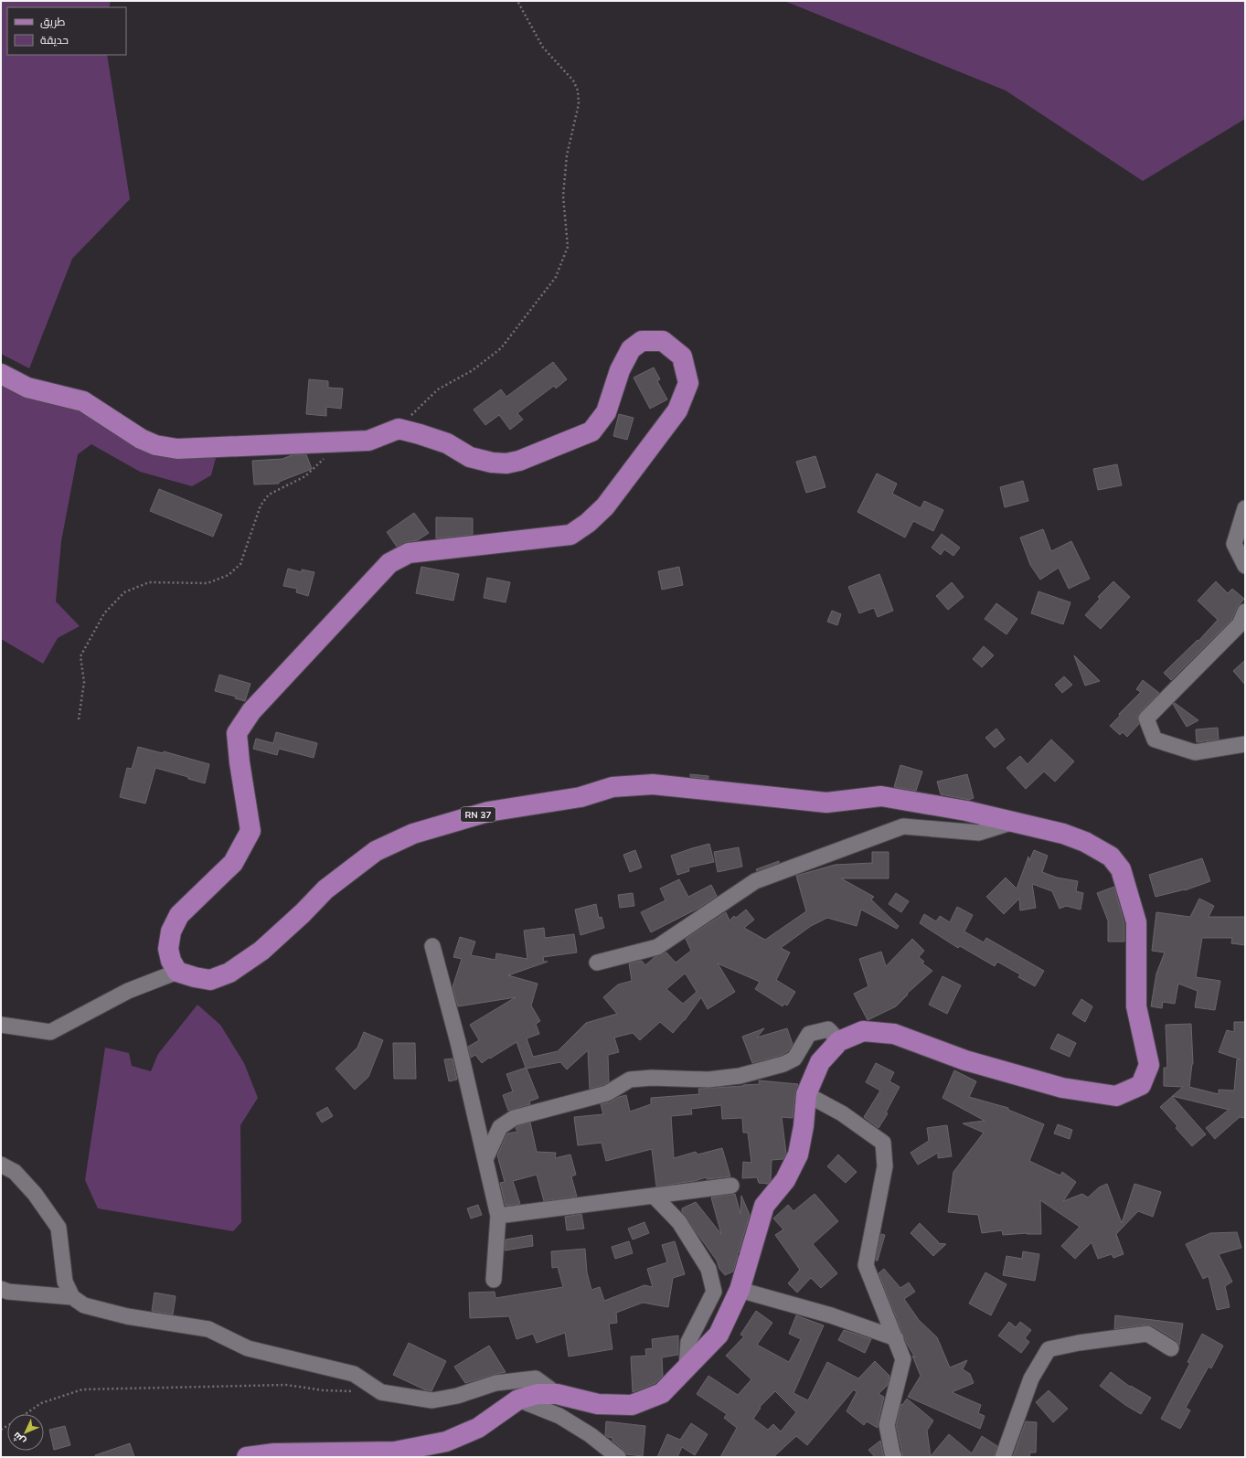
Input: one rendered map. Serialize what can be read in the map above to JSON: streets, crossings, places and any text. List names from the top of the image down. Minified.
{"streets":{"main road":["RN 37"]},"legend":["طريق","حديقة"],"north":"bottom left"}
